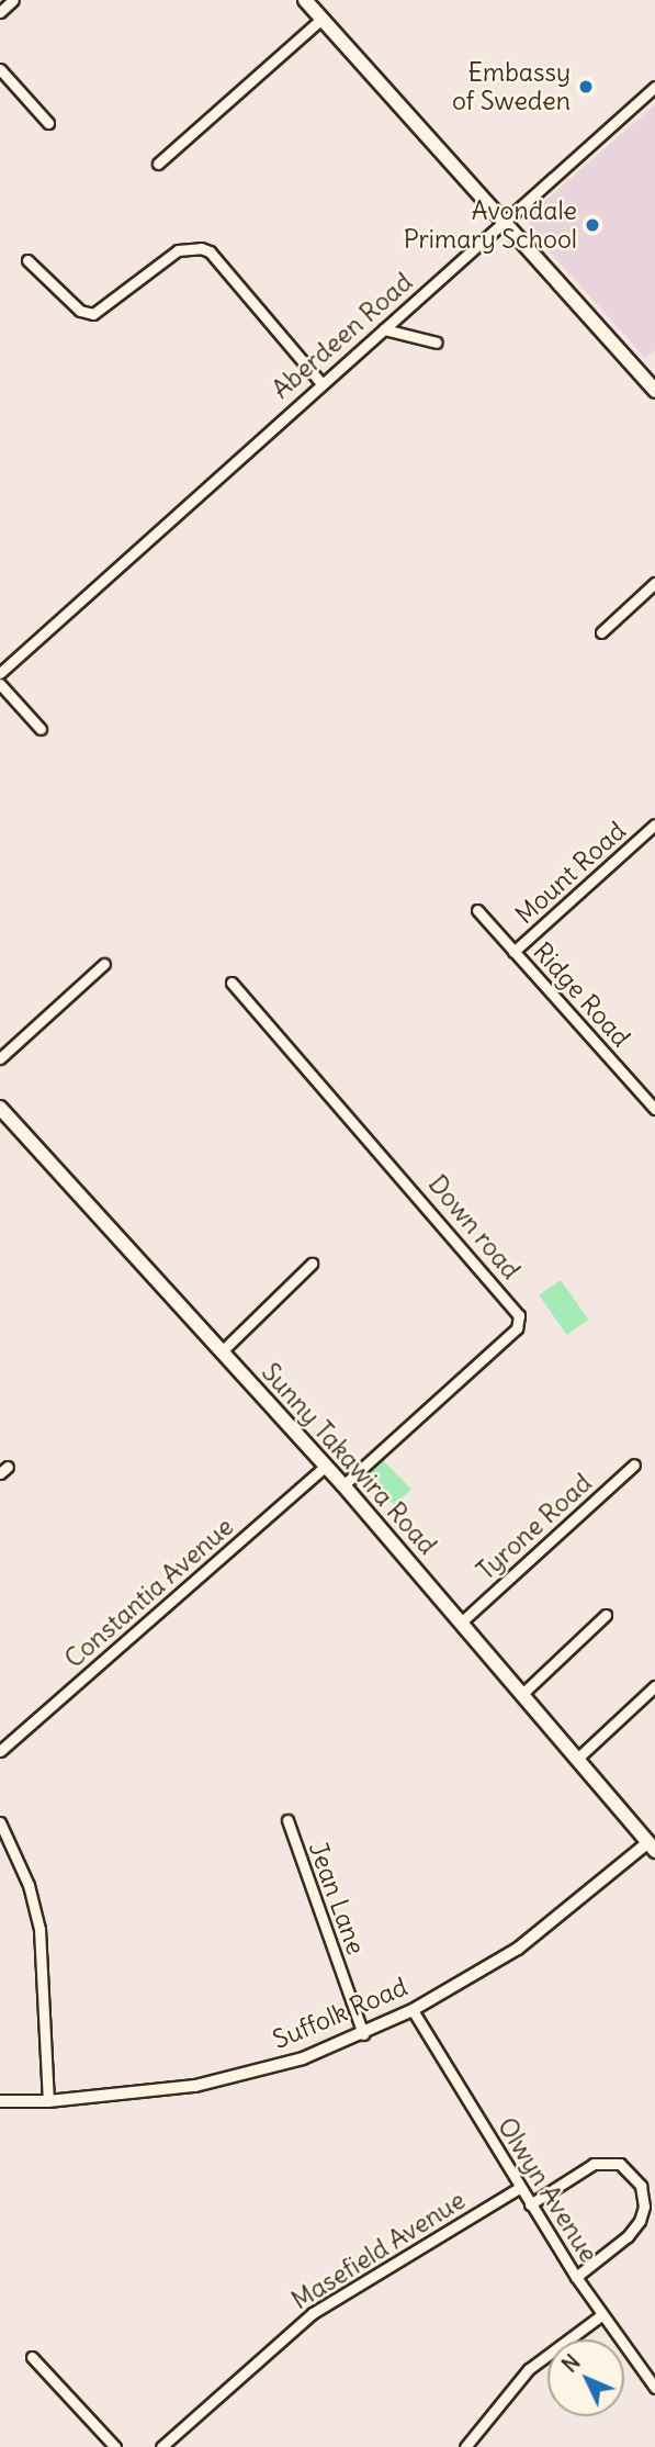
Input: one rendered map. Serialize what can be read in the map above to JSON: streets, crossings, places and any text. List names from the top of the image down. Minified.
{"streets":{"main road":["Sunny Takawira Road"],"street":["Aberdeen Road","Mount Road","Ridge Road","Down road","Tyrone Road","Constantia Avenue","Jean Lane","Suffolk Road","Olwyn Avenue","Masefield Avenue"]},"crossings":[["Mount Road","Ridge Road"],["Down road","Sunny Takawira Road"],["Sunny Takawira Road","Tyrone Road"],["Sunny Takawira Road","Constantia Avenue"],["Sunny Takawira Road","Suffolk Road"],["Jean Lane","Suffolk Road"],["Suffolk Road","Olwyn Avenue"],["Olwyn Avenue","Masefield Avenue"]],"places":["Embassy of Sweden","Avondale Primary School"],"north":"top left"}
